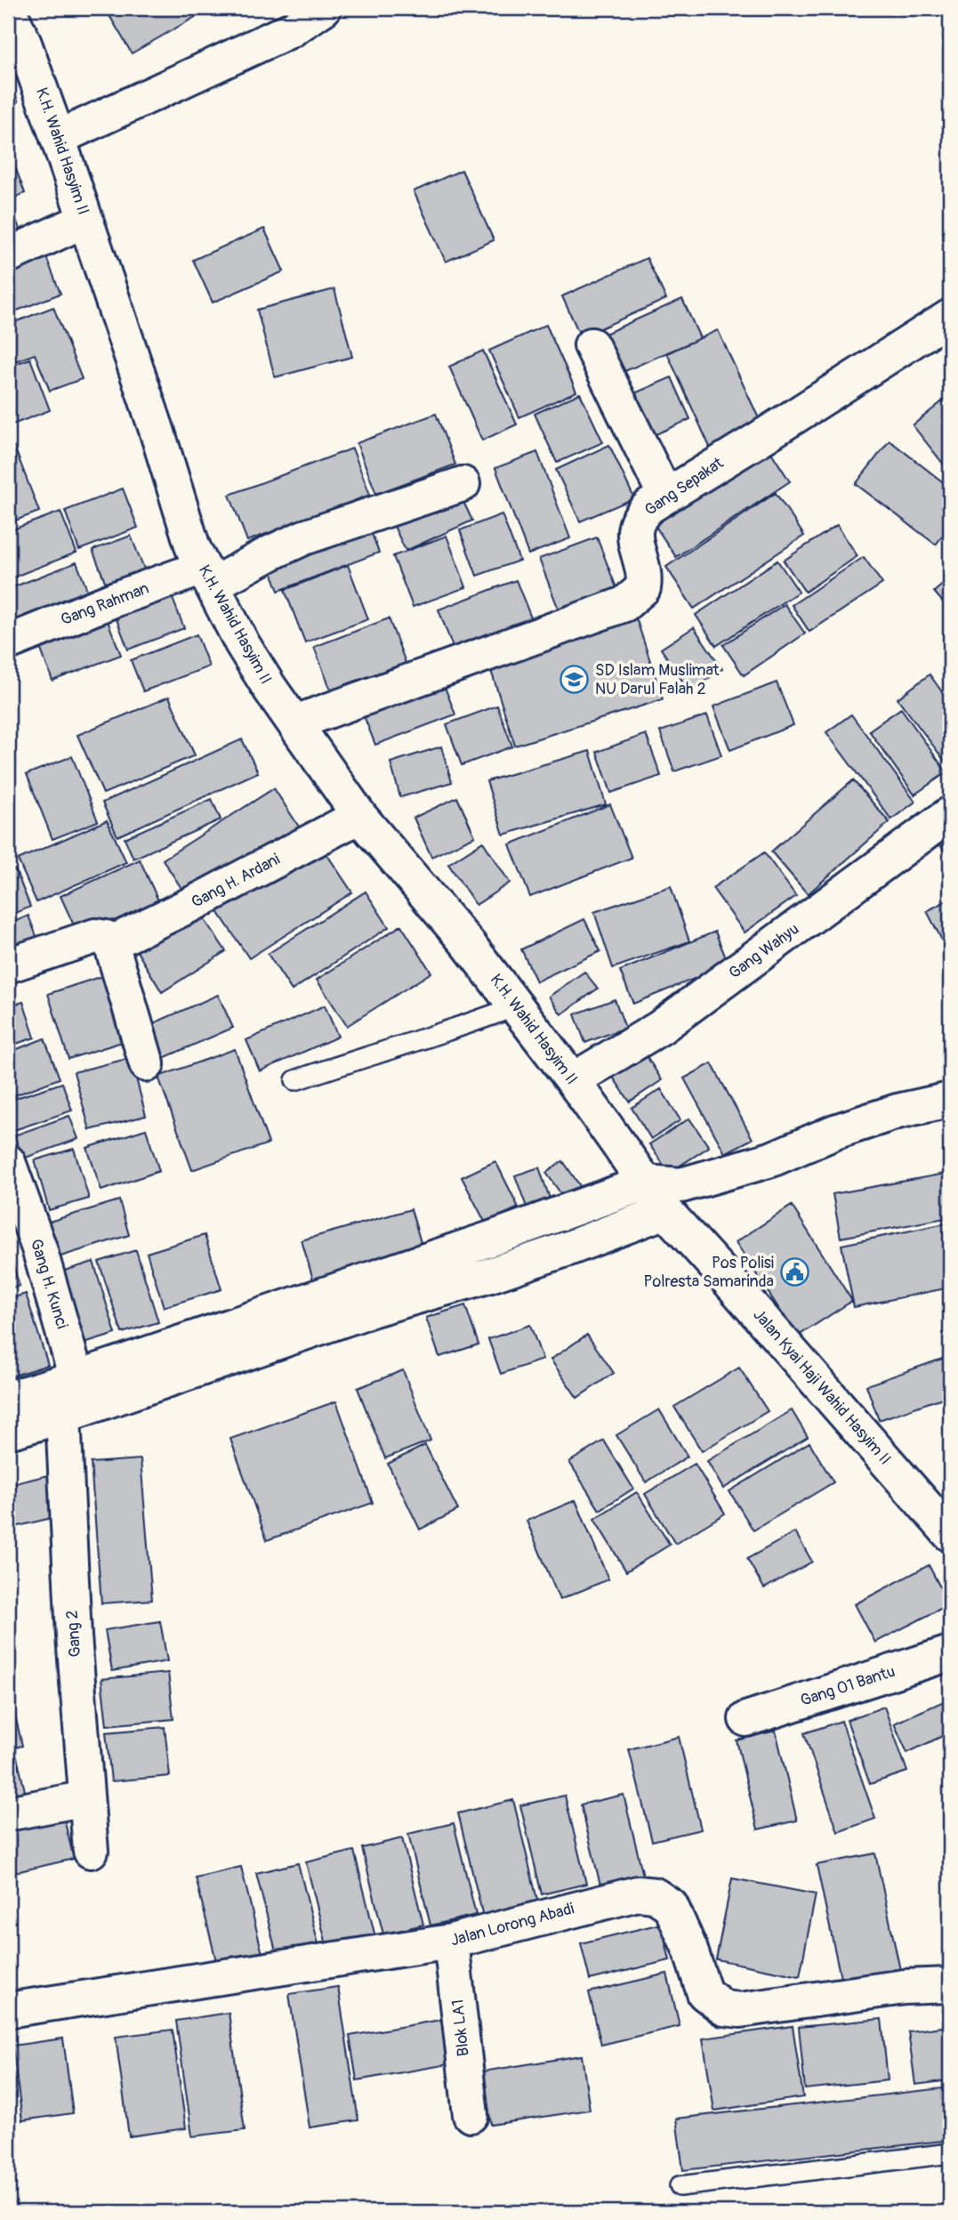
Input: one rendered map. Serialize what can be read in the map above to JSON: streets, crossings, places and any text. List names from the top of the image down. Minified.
{"streets":{"street":["K.H. Wahid Hasyim II","Gang Sepakat","Gang Rahman","Gang H. Ardani","Gang Wahyu","Gang H. Kunci","Jalan Kyai Haji Wahid Hasyim II","Gang 2","Gang 01 Bantu","Jalan Lorong Abadi","Blok LA1"]},"crossings":[["K.H. Wahid Hasyim II","Gang Sepakat"],["K.H. Wahid Hasyim II","Gang Rahman"],["K.H. Wahid Hasyim II","Gang H. Ardani"],["K.H. Wahid Hasyim II","Gang Wahyu"],["K.H. Wahid Hasyim II","Jalan Kyai Haji Wahid Hasyim II"],["Gang H. Kunci","Gang 2"],["Jalan Lorong Abadi","Blok LA1"]],"places":{"school or university":["SD Islam Muslimat NU Darul Falah 2"],"public building":["Pos Polisi Polresta Samarinda"]}}
